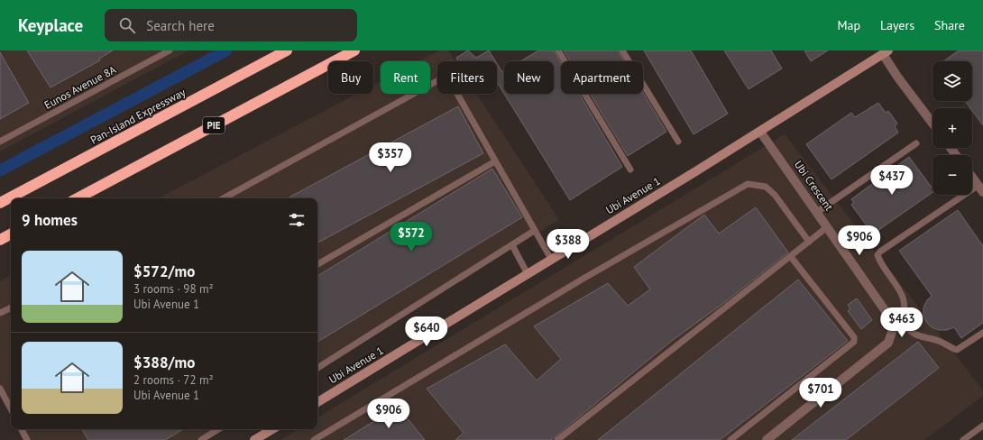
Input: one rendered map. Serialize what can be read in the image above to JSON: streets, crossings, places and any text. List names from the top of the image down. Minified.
{"streets":{"highway":["Pan-Island Expressway","PIE"],"street":["Ubi Crescent","Ubi Avenue 1"],"lane":["Eunos Avenue 8A"]},"crossings":[["Ubi Crescent","Ubi Avenue 1"]],"page":{"header":"Keyplace","search":"Search here","nav":["Map","Layers","Share"],"map_buttons":["+","−"],"chip":["Buy","Rent","Filters","New","Apartment"],"price":["$357","$437","$572","$906","$388","$463","$640","$701","$906"],"heading":"9 homes","list":[{"name":"$572/mo","note":"3 rooms · 98 m² · Ubi Avenue 1"},{"name":"$388/mo","note":"2 rooms · 72 m² · Ubi Avenue 1"}]}}
